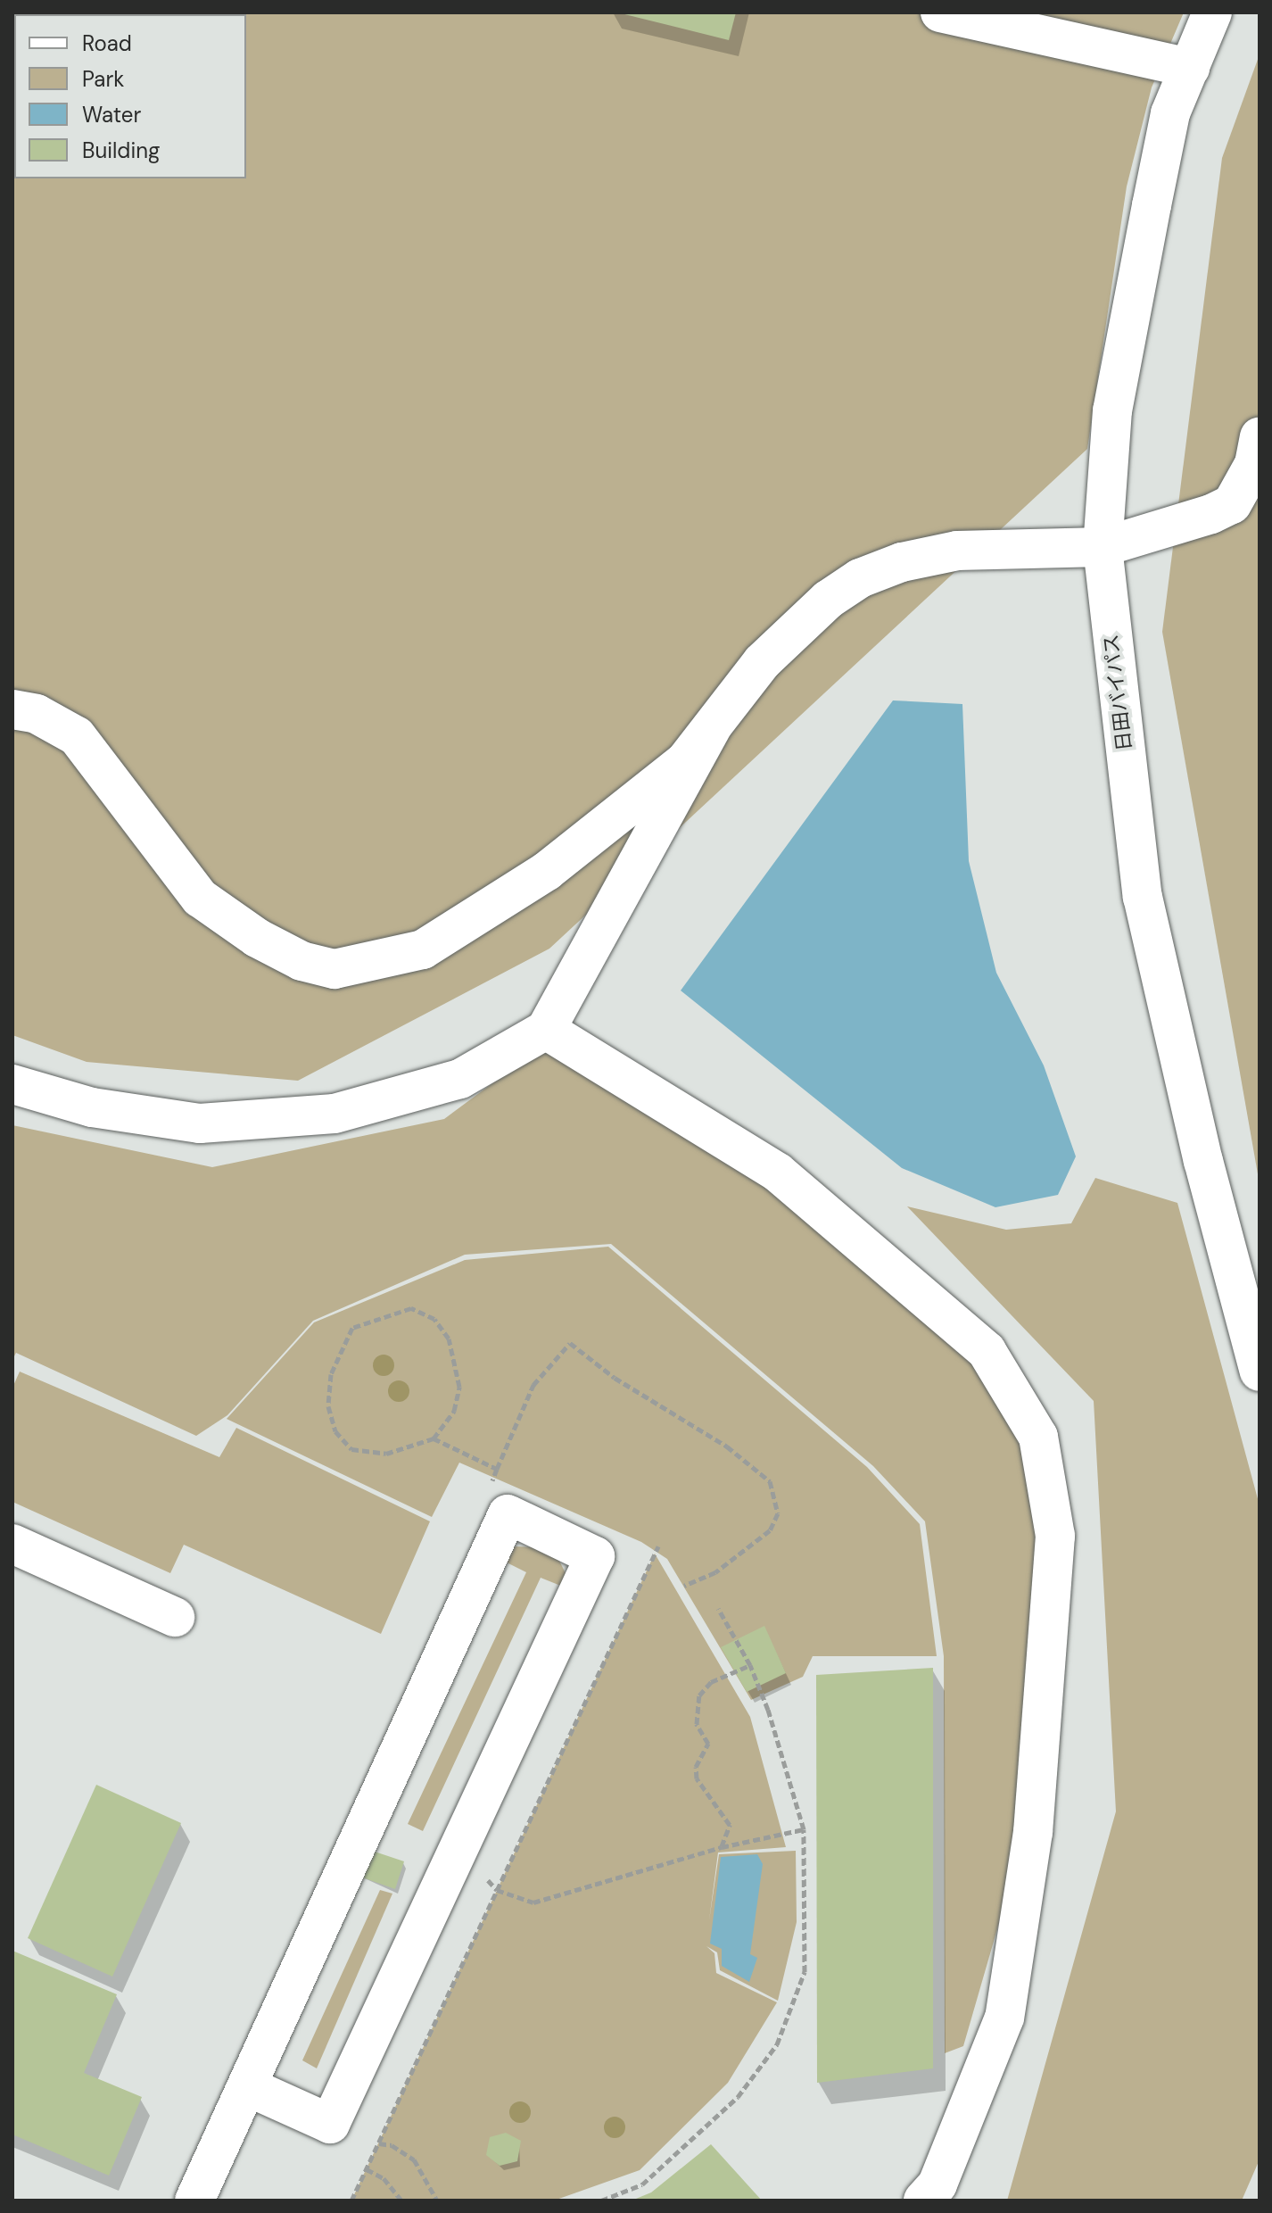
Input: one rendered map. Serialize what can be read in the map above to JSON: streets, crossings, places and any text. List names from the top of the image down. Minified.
{"streets":{"main road":["日田バイパス"]},"legend":["Road","Park","Water","Building"]}
